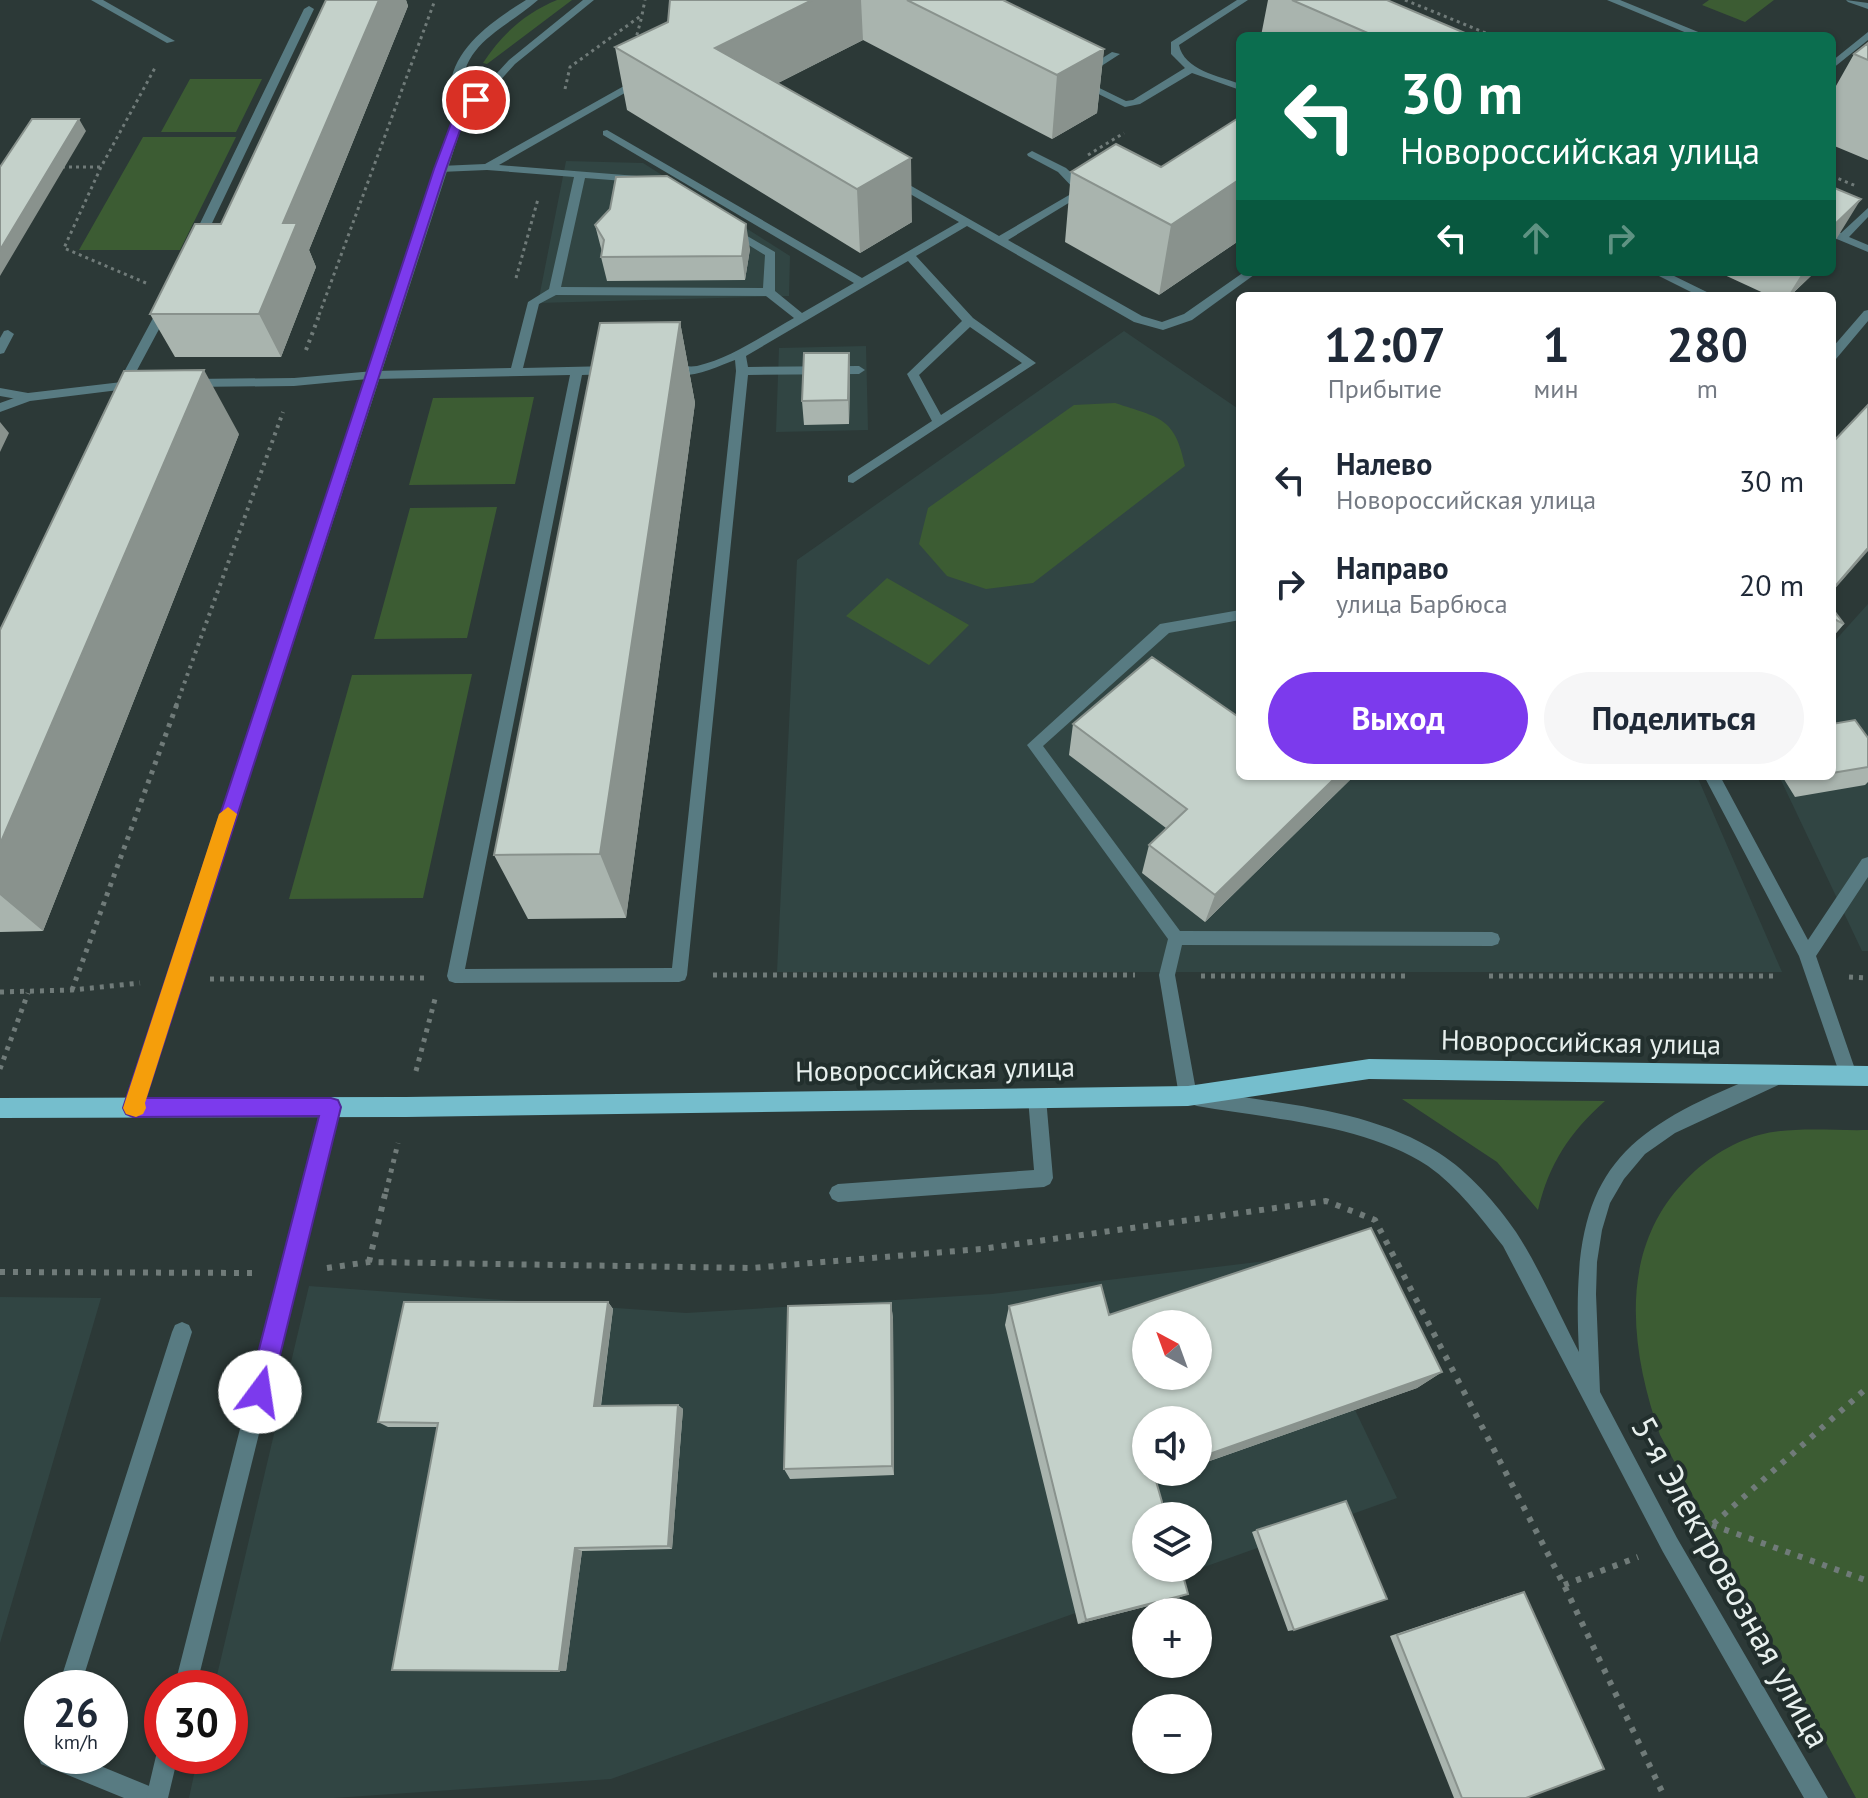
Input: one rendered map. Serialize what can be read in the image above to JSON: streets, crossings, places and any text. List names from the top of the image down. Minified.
{"streets":{"main road":["Новороссийская улица"],"street":["5-я Электровозная улица"]},"crossings":[["Новороссийская улица","5-я Электровозная улица"]],"north":"top left","page":{"turn":["30 m","Новороссийская улица"],"eta":["12:07","Прибытие","1","мин","280","m"],"list":[{"name":"Налево","note":"Новороссийская улица","value":"30 m"},{"name":"Направо","note":"улица Барбюса","value":"20 m"}],"buttons":["Выход","Поделиться"],"map_buttons":["+","−"],"speed":"26 km/h","limit":"30"}}
